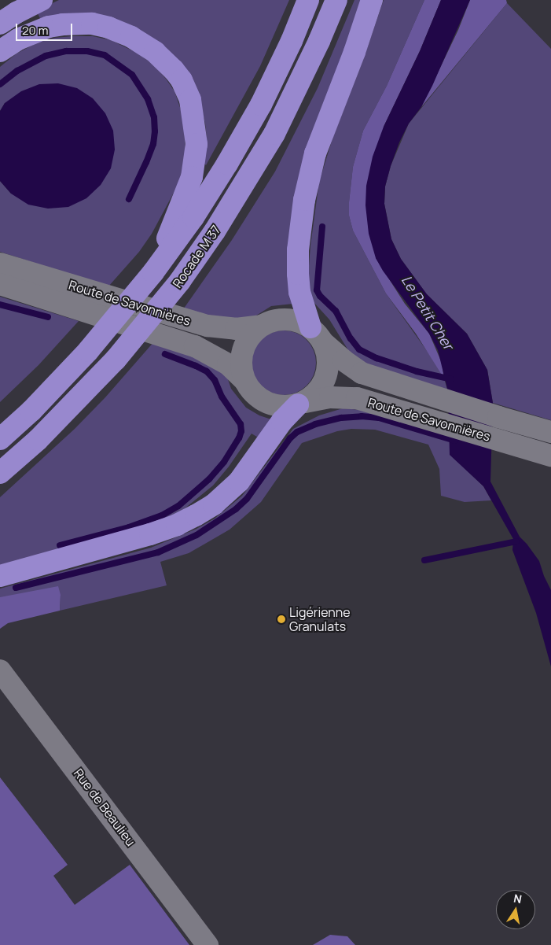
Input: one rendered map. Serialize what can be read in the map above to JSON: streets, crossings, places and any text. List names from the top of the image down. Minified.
{"streets":{"highway":["Rocade M 37"],"main road":["Route de Savonnières","Rue de Beaulieu"]},"water":["Le Petit Cher"],"places":["Ligérienne Granulats"],"scale_bar":"20 m","north":"top"}
